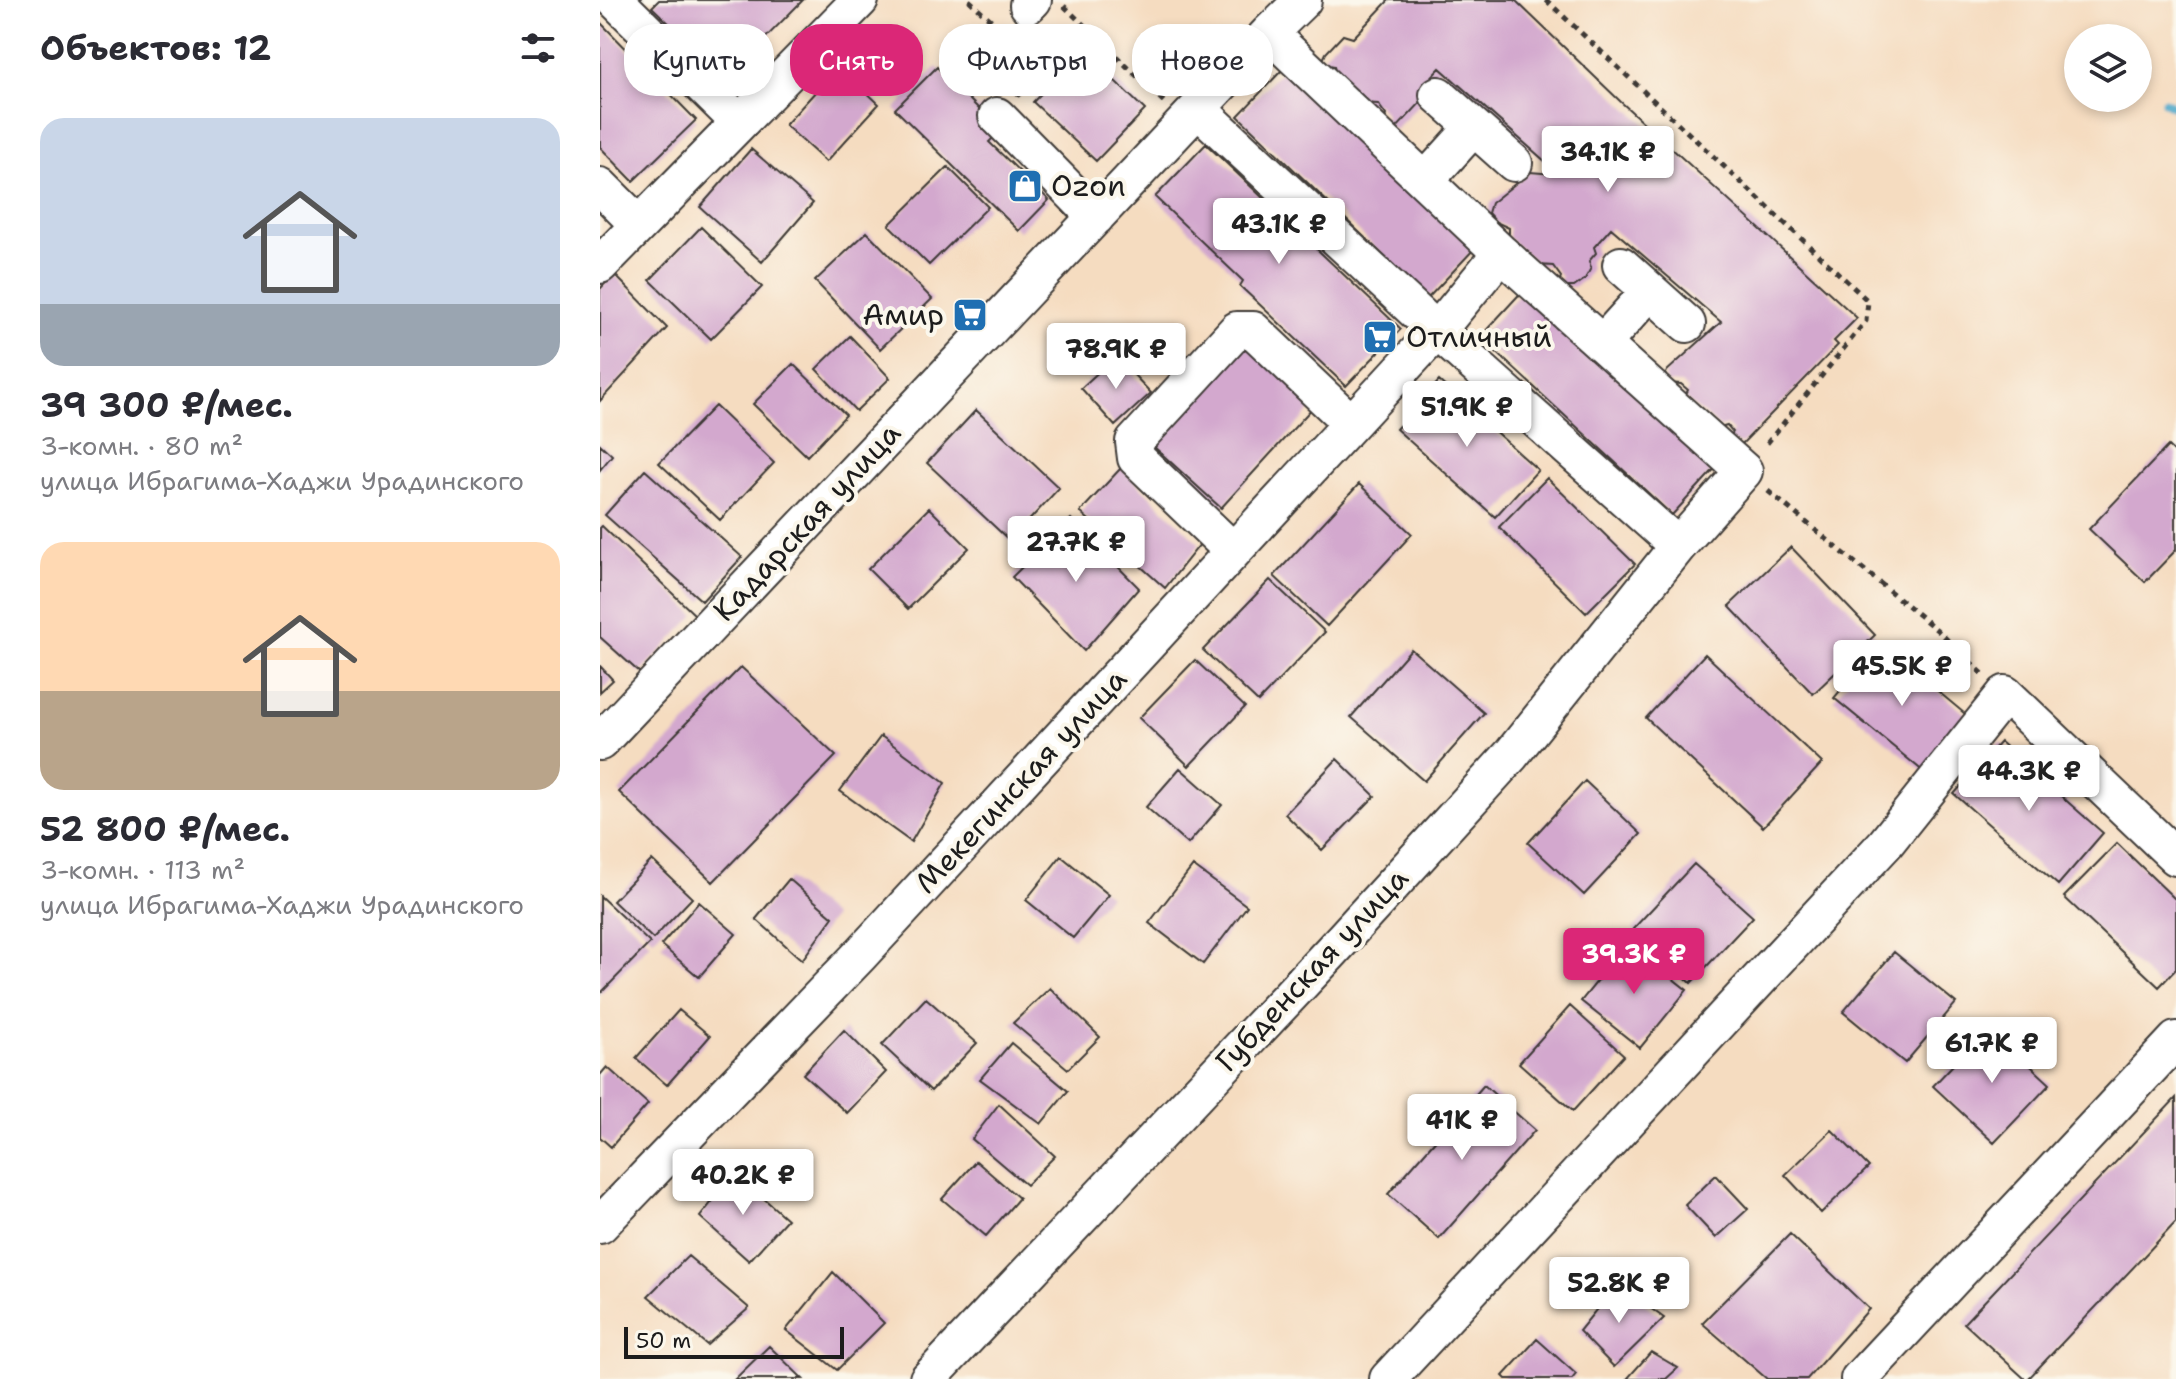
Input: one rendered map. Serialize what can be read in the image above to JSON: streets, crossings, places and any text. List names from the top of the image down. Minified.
{"streets":{"street":["Кадарская улица","Мекегинская улица","Губденская улица"]},"places":{"shop":["Ozon"],"supermarket":["Амир","Отличный"]},"scale_bar":"50 m","page":{"heading":"Объектов: 12","chip":["Купить","Снять","Фильтры","Новое"],"list":[{"name":"39 300 ₽/мес.","note":"3-комн. · 80 m² · улица Ибрагима-Хаджи Урадинского"},{"name":"52 800 ₽/мес.","note":"3-комн. · 113 m² · улица Ибрагима-Хаджи Урадинского"}],"price":["34.1K ₽","43.1K ₽","78.9K ₽","51.9K ₽","27.7K ₽","45.5K ₽","44.3K ₽","39.3K ₽","61.7K ₽","41K ₽","40.2K ₽","52.8K ₽"],"scale":"50 m"}}
